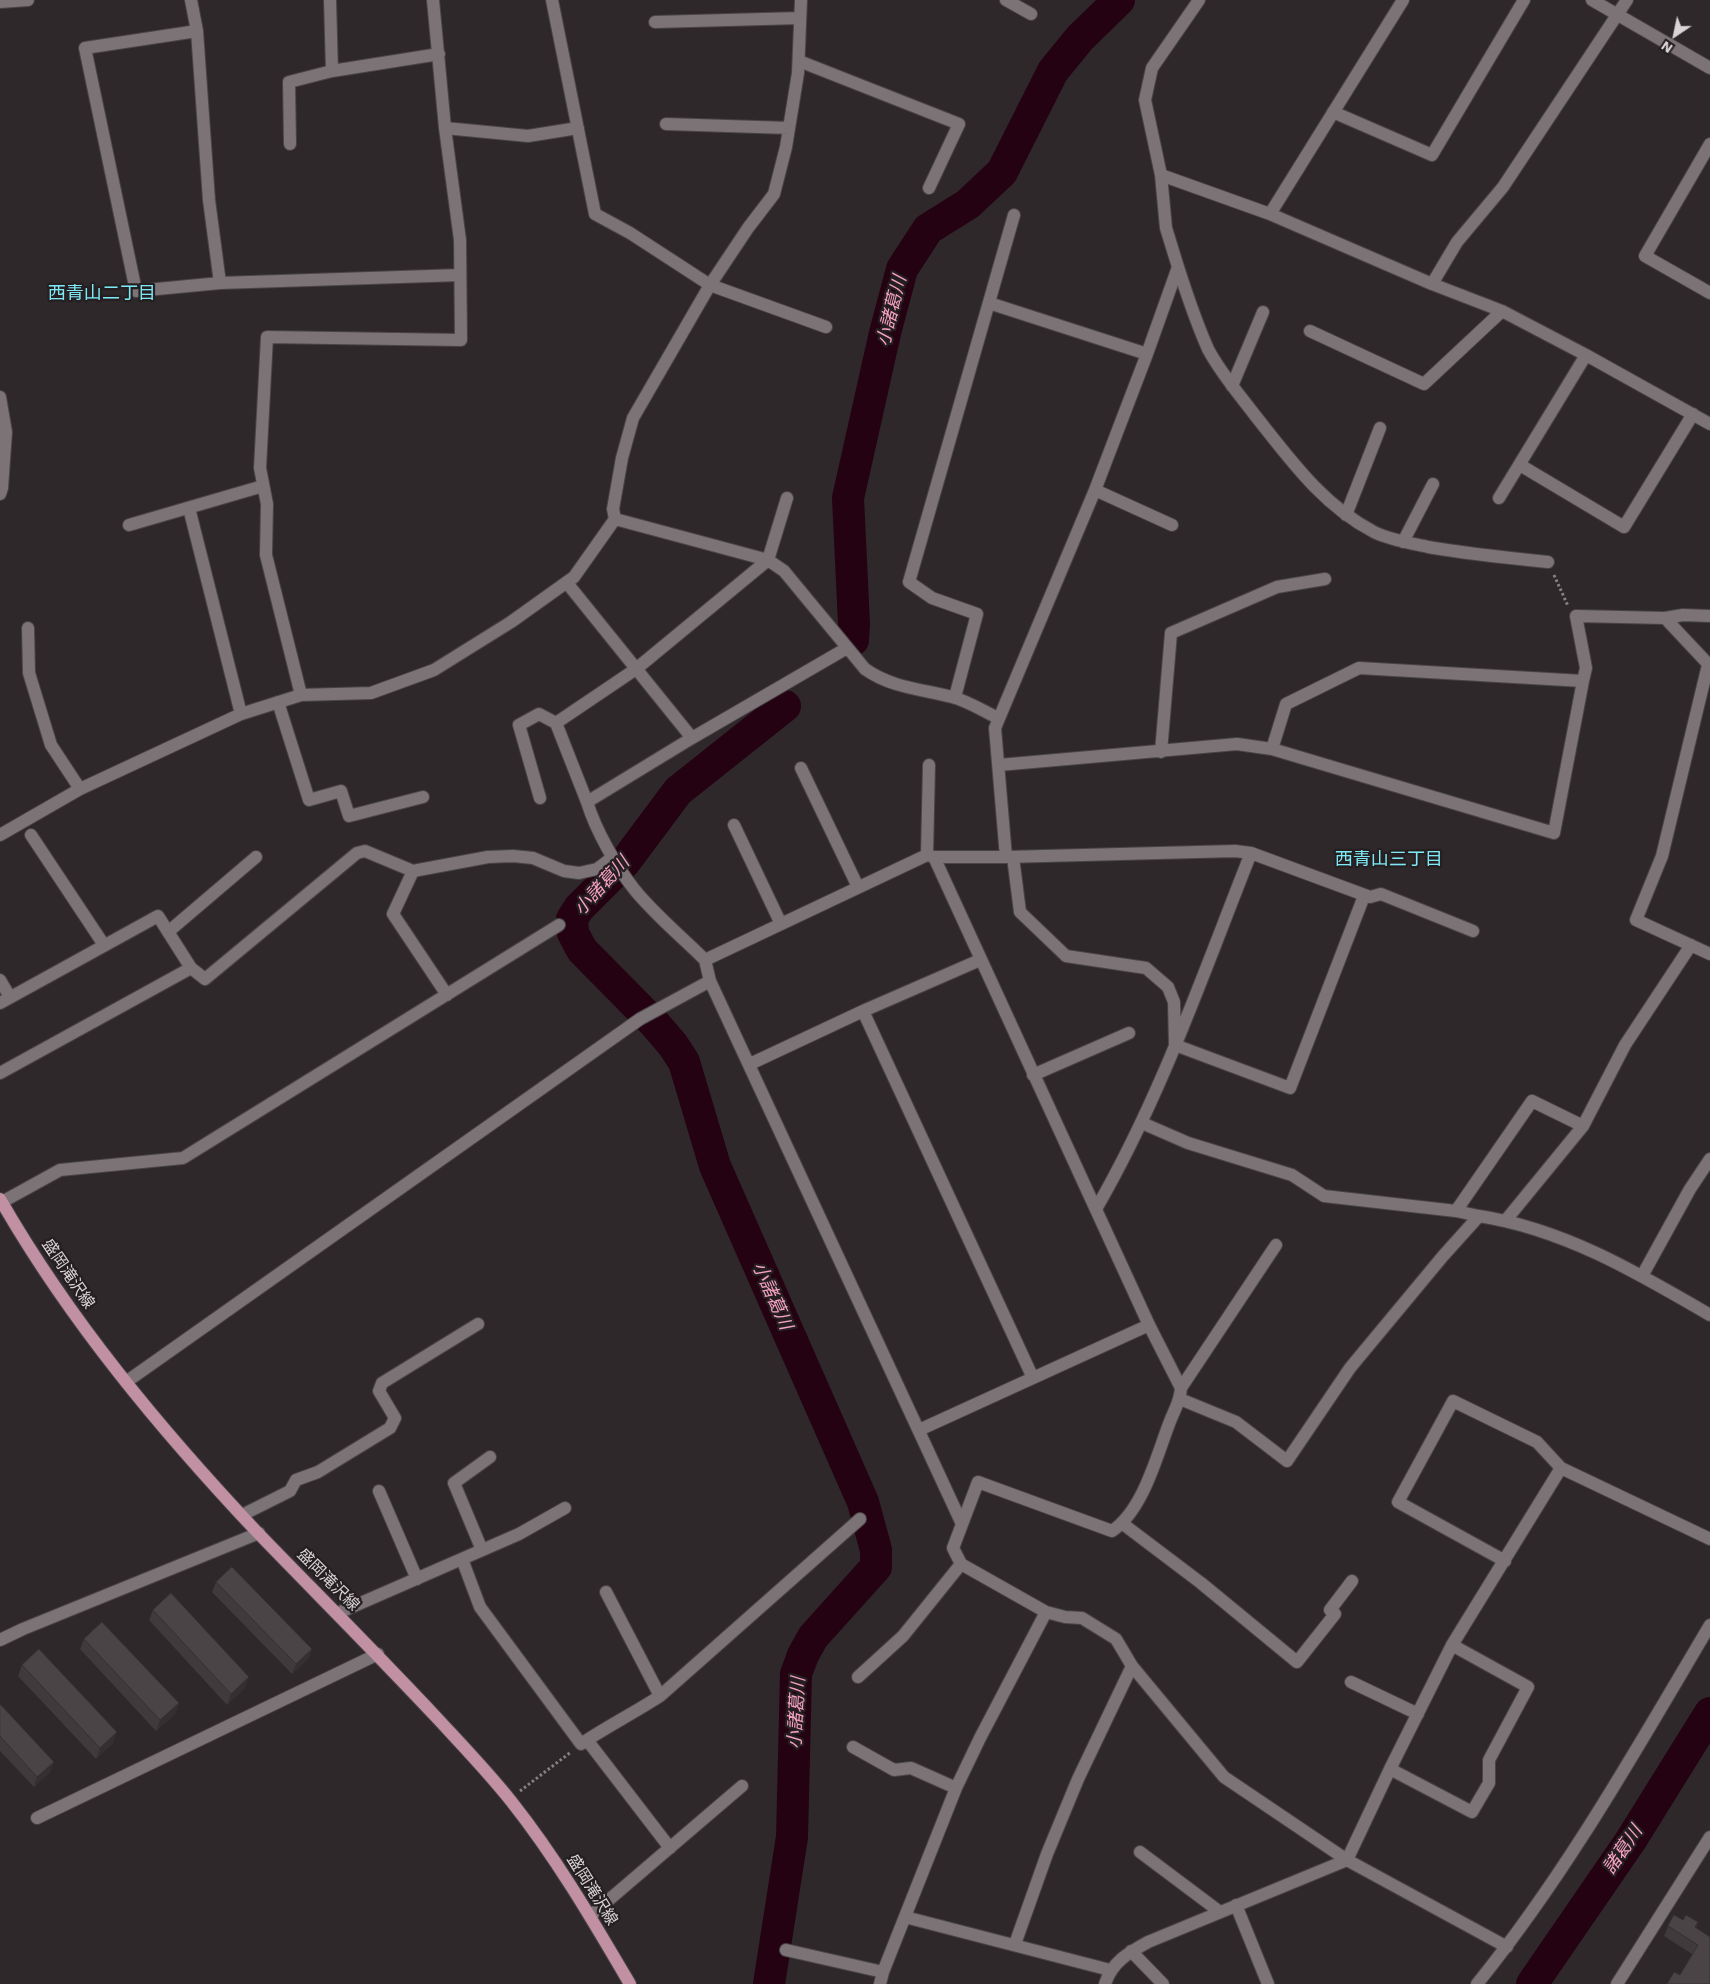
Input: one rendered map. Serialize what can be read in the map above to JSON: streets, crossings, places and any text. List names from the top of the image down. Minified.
{"streets":{"main road":["盛岡滝沢線"]},"districts":["西青山二丁目","西青山三丁目"],"water":["小諸葛川","諸葛川"],"north":"bottom left"}
